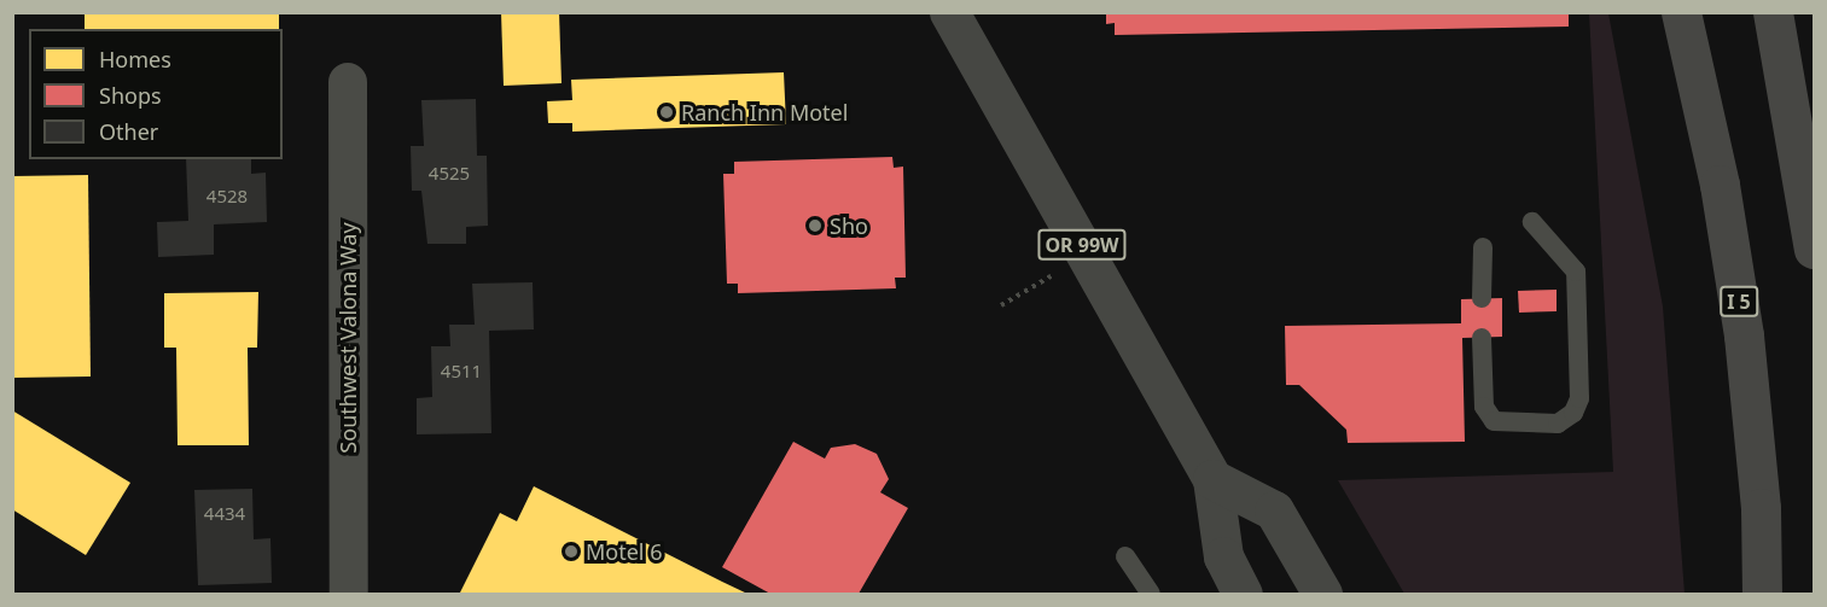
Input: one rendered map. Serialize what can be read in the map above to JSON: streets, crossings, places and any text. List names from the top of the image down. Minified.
{"streets":{"highway":["I 5"],"main road":["OR 99W"],"street":["Southwest Valona Way"]},"places":["Ranch Inn Motel","Sho","Motel 6"],"house_numbers":["4525","4528","4511","4434"],"legend":["Homes","Shops","Other"]}
